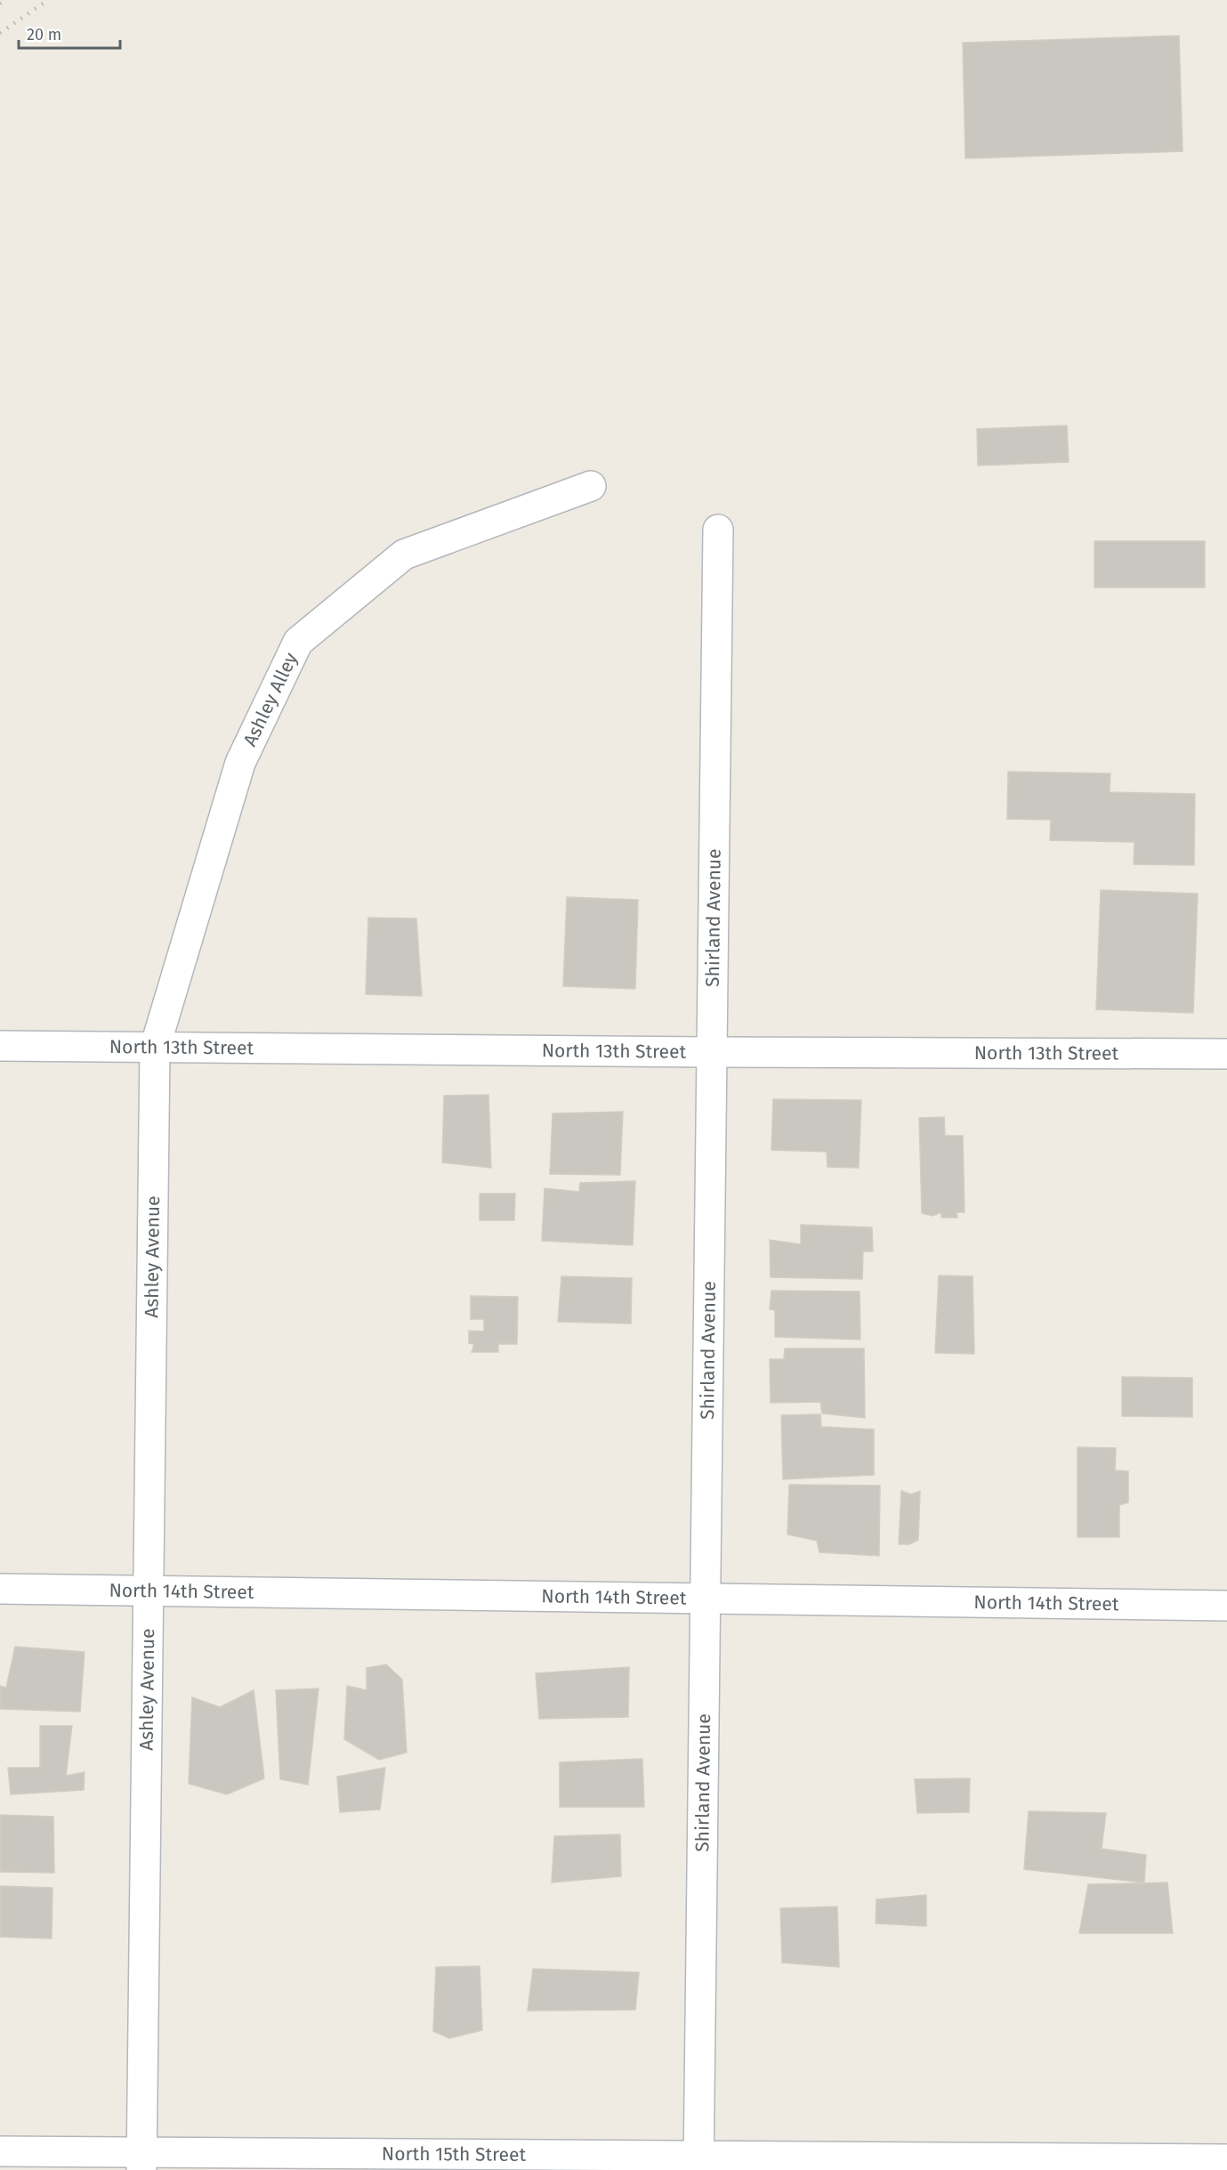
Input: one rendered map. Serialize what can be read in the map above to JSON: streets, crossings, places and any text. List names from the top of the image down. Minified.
{"streets":{"street":["Ashley Alley","Shirland Avenue","North 13th Street","Ashley Avenue","North 14th Street","North 15th Street"]},"crossings":[["Ashley Alley","North 13th Street"],["Ashley Alley","Ashley Avenue"],["Shirland Avenue","North 13th Street"],["Shirland Avenue","North 14th Street"],["Shirland Avenue","North 15th Street"],["North 13th Street","Ashley Avenue"],["Ashley Avenue","North 14th Street"],["Ashley Avenue","North 15th Street"]],"scale_bar":"20 m"}
